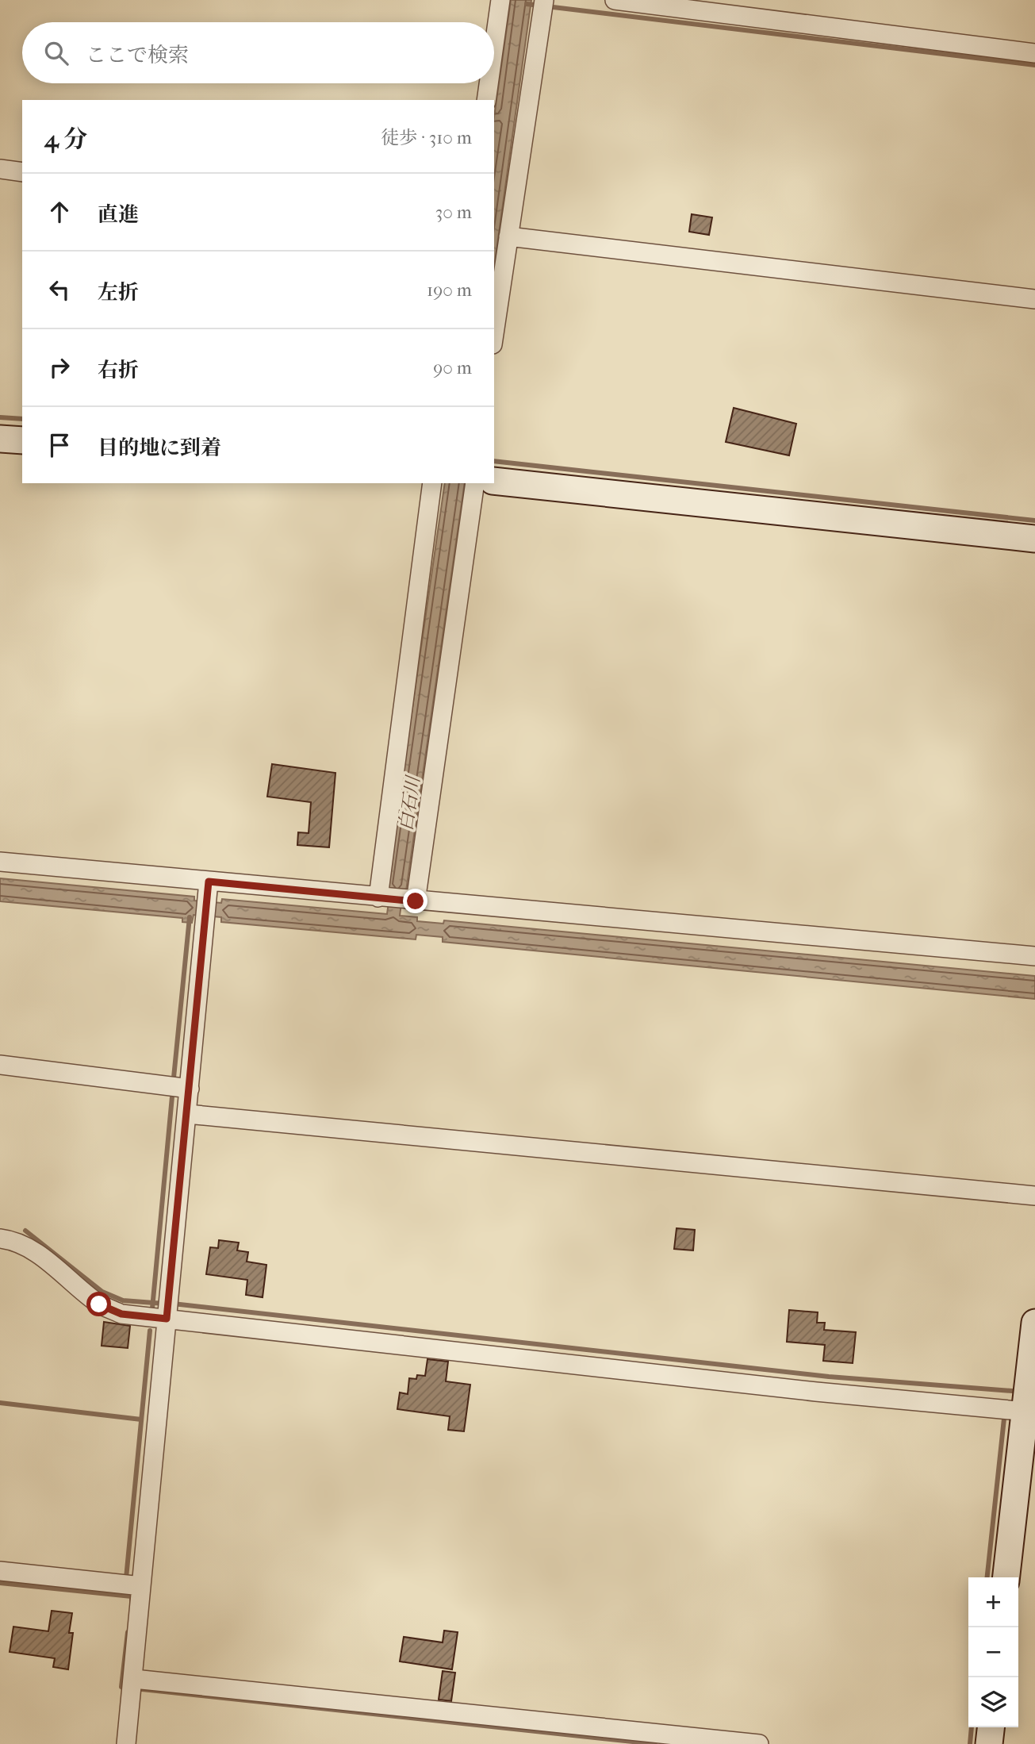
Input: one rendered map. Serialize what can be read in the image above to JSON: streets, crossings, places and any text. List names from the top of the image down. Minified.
{"water":["白石川"],"page":{"search":"ここで検索","heading":["4 分","徒歩 · 310 m"],"list":[["直進","30 m"],["左折","190 m"],["右折","90 m"],"目的地に到着"],"map_buttons":["+","−"]}}
